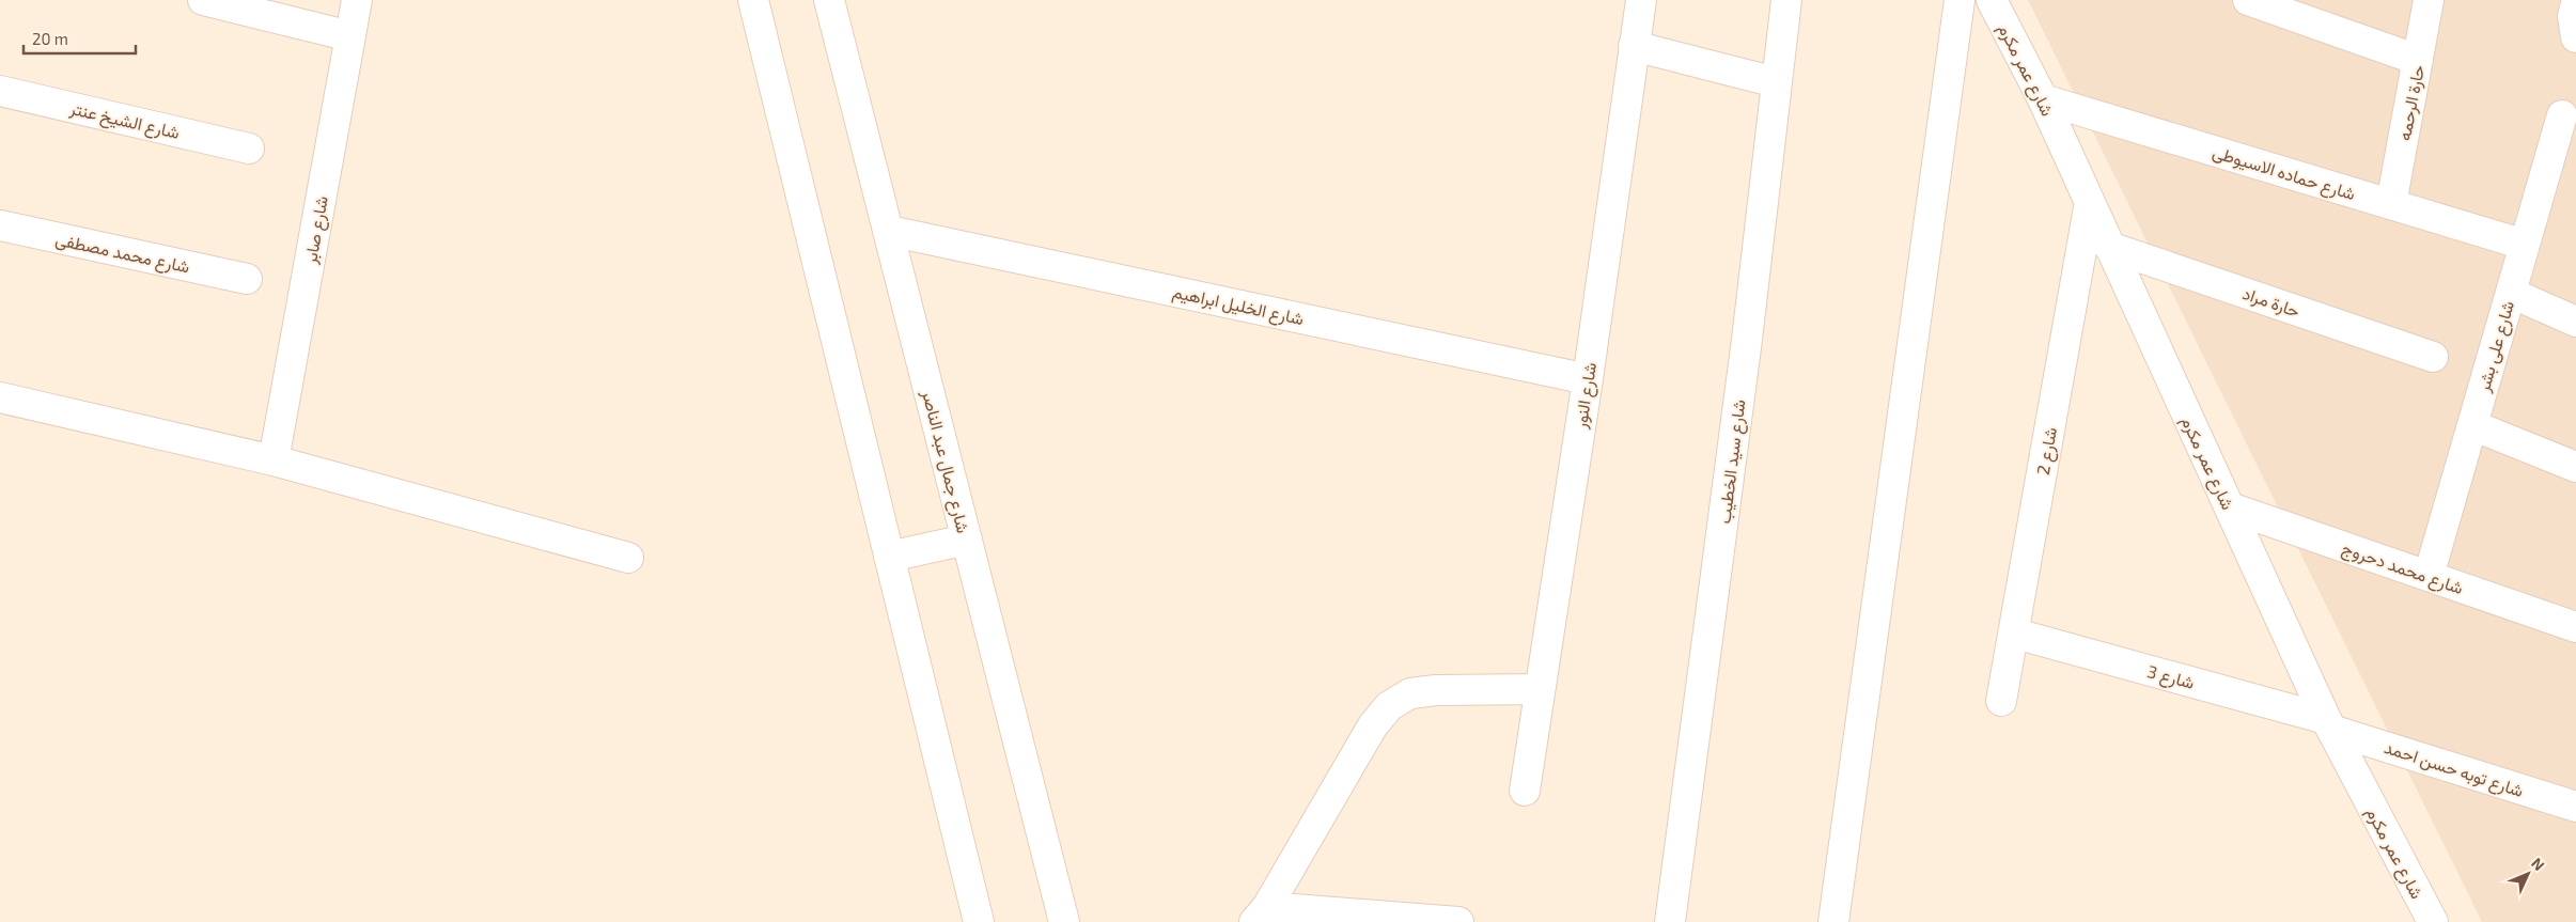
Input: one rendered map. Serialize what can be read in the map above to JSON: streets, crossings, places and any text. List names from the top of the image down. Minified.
{"streets":{"street":["شارع عمر مكرم","حارة الرحمه","شارع الشيخ عنتر","شارع حماده الاسيوطى","شارع صابر","شارع محمد مصطفى","حارة مراد","شارع الخليل ابراهيم","شارع على بشر","شارع النور","شارع 2","شارع جمال عبد الناصر","شارع سيد الخطيب","شارع محمد دحروج","شارع 3","شارع توبه حسن احمد"]},"crossings":[["شارع عمر مكرم","شارع حماده الاسيوطى"],["شارع عمر مكرم","حارة مراد"],["شارع عمر مكرم","شارع 2"],["شارع عمر مكرم","شارع محمد دحروج"],["شارع عمر مكرم","شارع 3"],["شارع عمر مكرم","شارع توبه حسن احمد"],["حارة الرحمه","شارع حماده الاسيوطى"],["شارع حماده الاسيوطى","شارع على بشر"],["شارع الخليل ابراهيم","شارع النور"],["شارع الخليل ابراهيم","شارع جمال عبد الناصر"],["شارع على بشر","شارع محمد دحروج"],["شارع 2","شارع 3"],["شارع 3","شارع توبه حسن احمد"]],"scale_bar":"20 m","north":"top right"}
